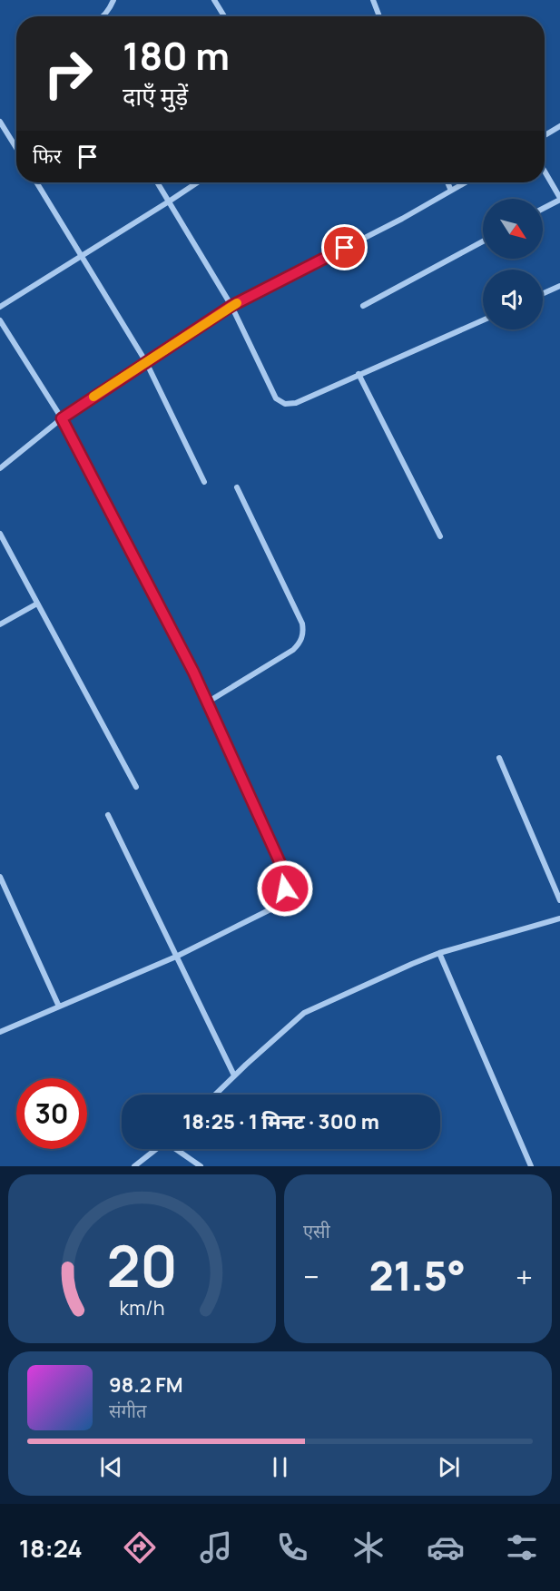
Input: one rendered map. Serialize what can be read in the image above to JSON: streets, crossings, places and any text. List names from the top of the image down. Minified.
{"north":"bottom right","page":{"turn":["180 m","दाएँ मुड़ें"],"then":"फिर","limit":"30","trip":"18:25 · 1 मिनट · 300 m","tile":"एसी","heat":["−","21.5°","+"],"song":["98.2 FM","संगीत"],"tabs":"18:24","gauge":["20","km/h"]}}
